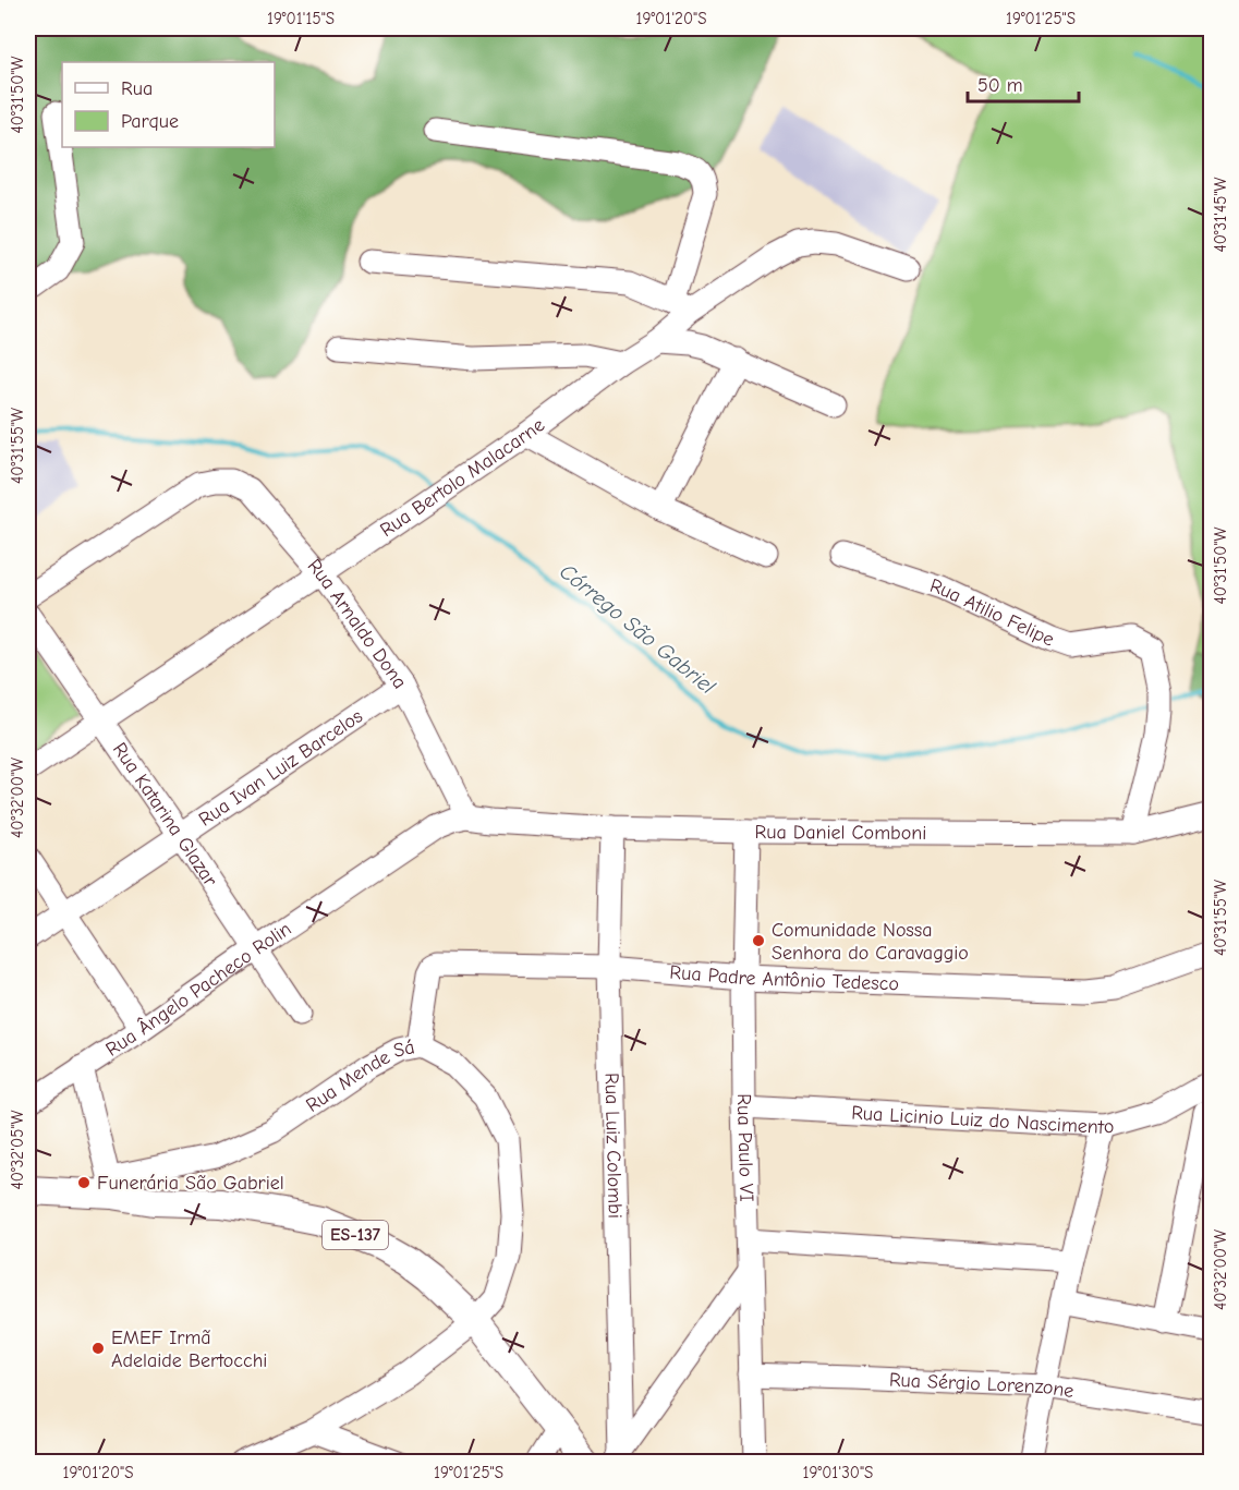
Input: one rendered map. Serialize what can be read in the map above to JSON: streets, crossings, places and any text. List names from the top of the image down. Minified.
{"streets":{"main road":["ES-137"],"street":["Rua Bertolo Malacarne","Rua Atilio Felipe","Rua Arnaldo Dona","Rua Ivan Luiz Barcelos","Rua Katarina Glazar","Rua Daniel Comboni","Rua Padre Antônio Tedesco","Rua Ângelo Pacheco Rolin","Rua Mende Sá","Rua Licinio Luiz do Nascimento","Rua Luiz Colombi","Rua Paulo VI","Rua Sérgio Lorenzone"]},"crossings":[["Rua Bertolo Malacarne","Rua Arnaldo Dona"],["Rua Bertolo Malacarne","Rua Katarina Glazar"],["Rua Atilio Felipe","Rua Daniel Comboni"],["Rua Arnaldo Dona","Rua Ivan Luiz Barcelos"],["Rua Arnaldo Dona","Rua Daniel Comboni"],["Rua Arnaldo Dona","Rua Ângelo Pacheco Rolin"],["Rua Ivan Luiz Barcelos","Rua Katarina Glazar"],["Rua Katarina Glazar","Rua Ângelo Pacheco Rolin"],["Rua Daniel Comboni","Rua Ângelo Pacheco Rolin"],["Rua Daniel Comboni","Rua Luiz Colombi"],["Rua Daniel Comboni","Rua Paulo VI"],["Rua Padre Antônio Tedesco","Rua Mende Sá"],["Rua Padre Antônio Tedesco","Rua Luiz Colombi"],["Rua Padre Antônio Tedesco","Rua Paulo VI"],["Rua Mende Sá","ES-137"],["Rua Licinio Luiz do Nascimento","Rua Paulo VI"],["Rua Paulo VI","Rua Sérgio Lorenzone"]],"water":["Córrego São Gabriel"],"places":["Comunidade Nossa Senhora do Caravaggio","Funerária São Gabriel","EMEF Irmã Adelaide Bertocchi"],"legend":["Rua","Parque"],"scale_bar":"50 m","coordinates":["19°01'15\"S","19°01'20\"S","19°01'25\"S","40°31'50\"W","40°31'45\"W","40°31'55\"W","40°32'00\"W","40°32'05\"W","19°01'30\"S"]}
